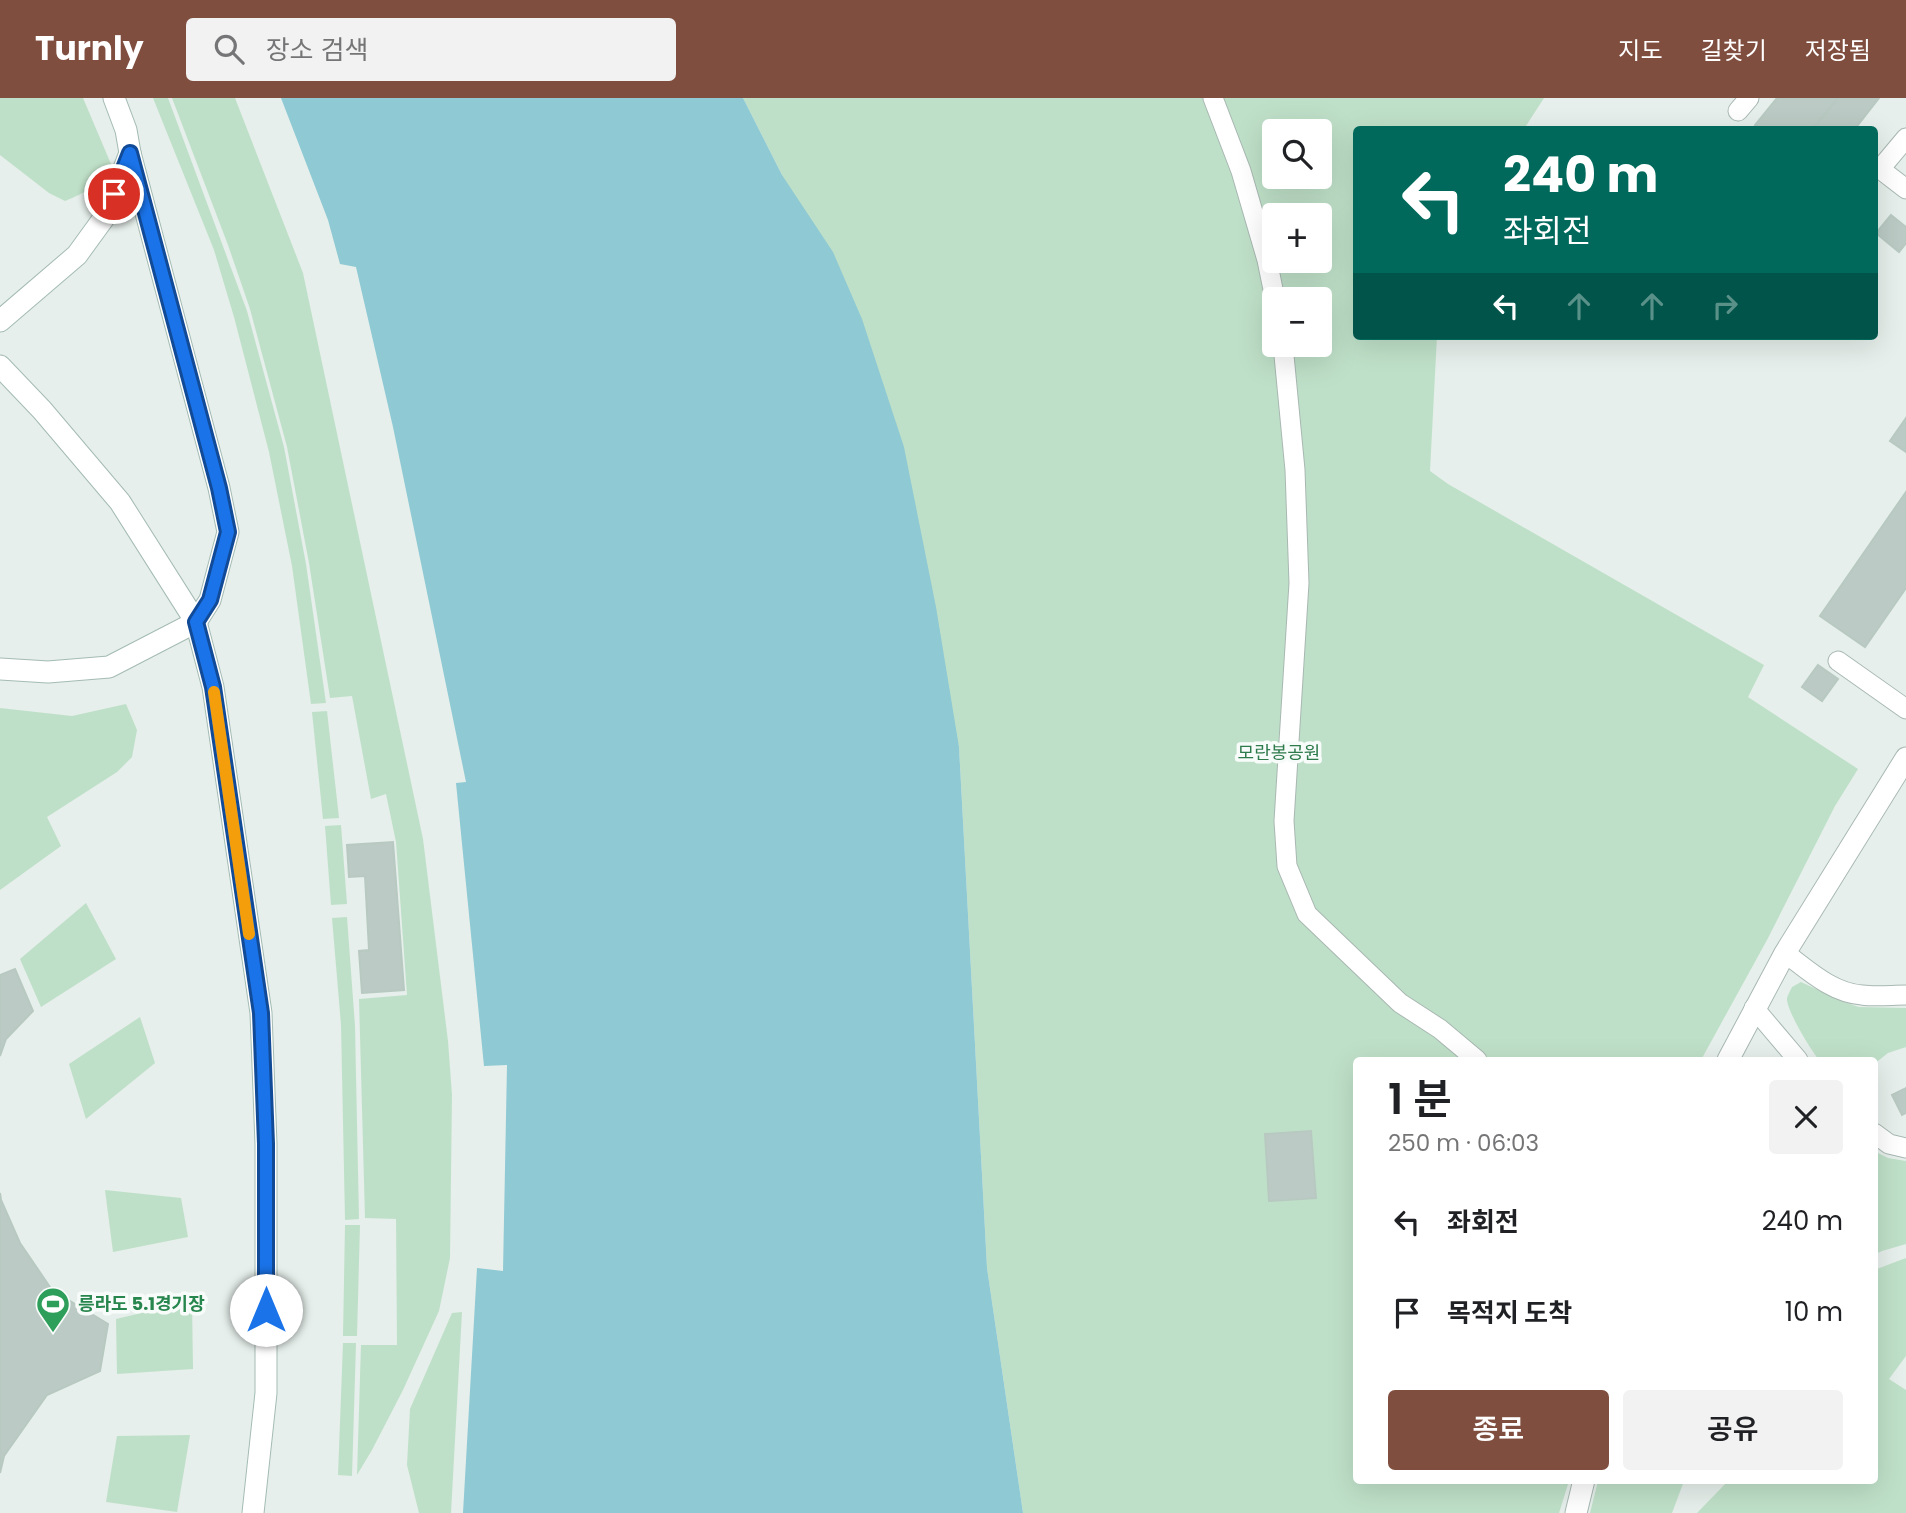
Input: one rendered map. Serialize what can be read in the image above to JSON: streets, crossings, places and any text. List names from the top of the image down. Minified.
{"parks":["모란봉공원"],"places":{"sports":["릉라도 5.1경기장"]},"page":{"header":"Turnly","search":"장소 검색","nav":["지도","길찾기","저장됨"],"map_buttons":["+","−"],"turn":["240 m","좌회전"],"heading":["1 분","250 m · 06:03"],"list":[{"name":"좌회전","value":"240 m"},{"name":"목적지 도착","value":"10 m"}],"buttons":["종료","공유"]}}
